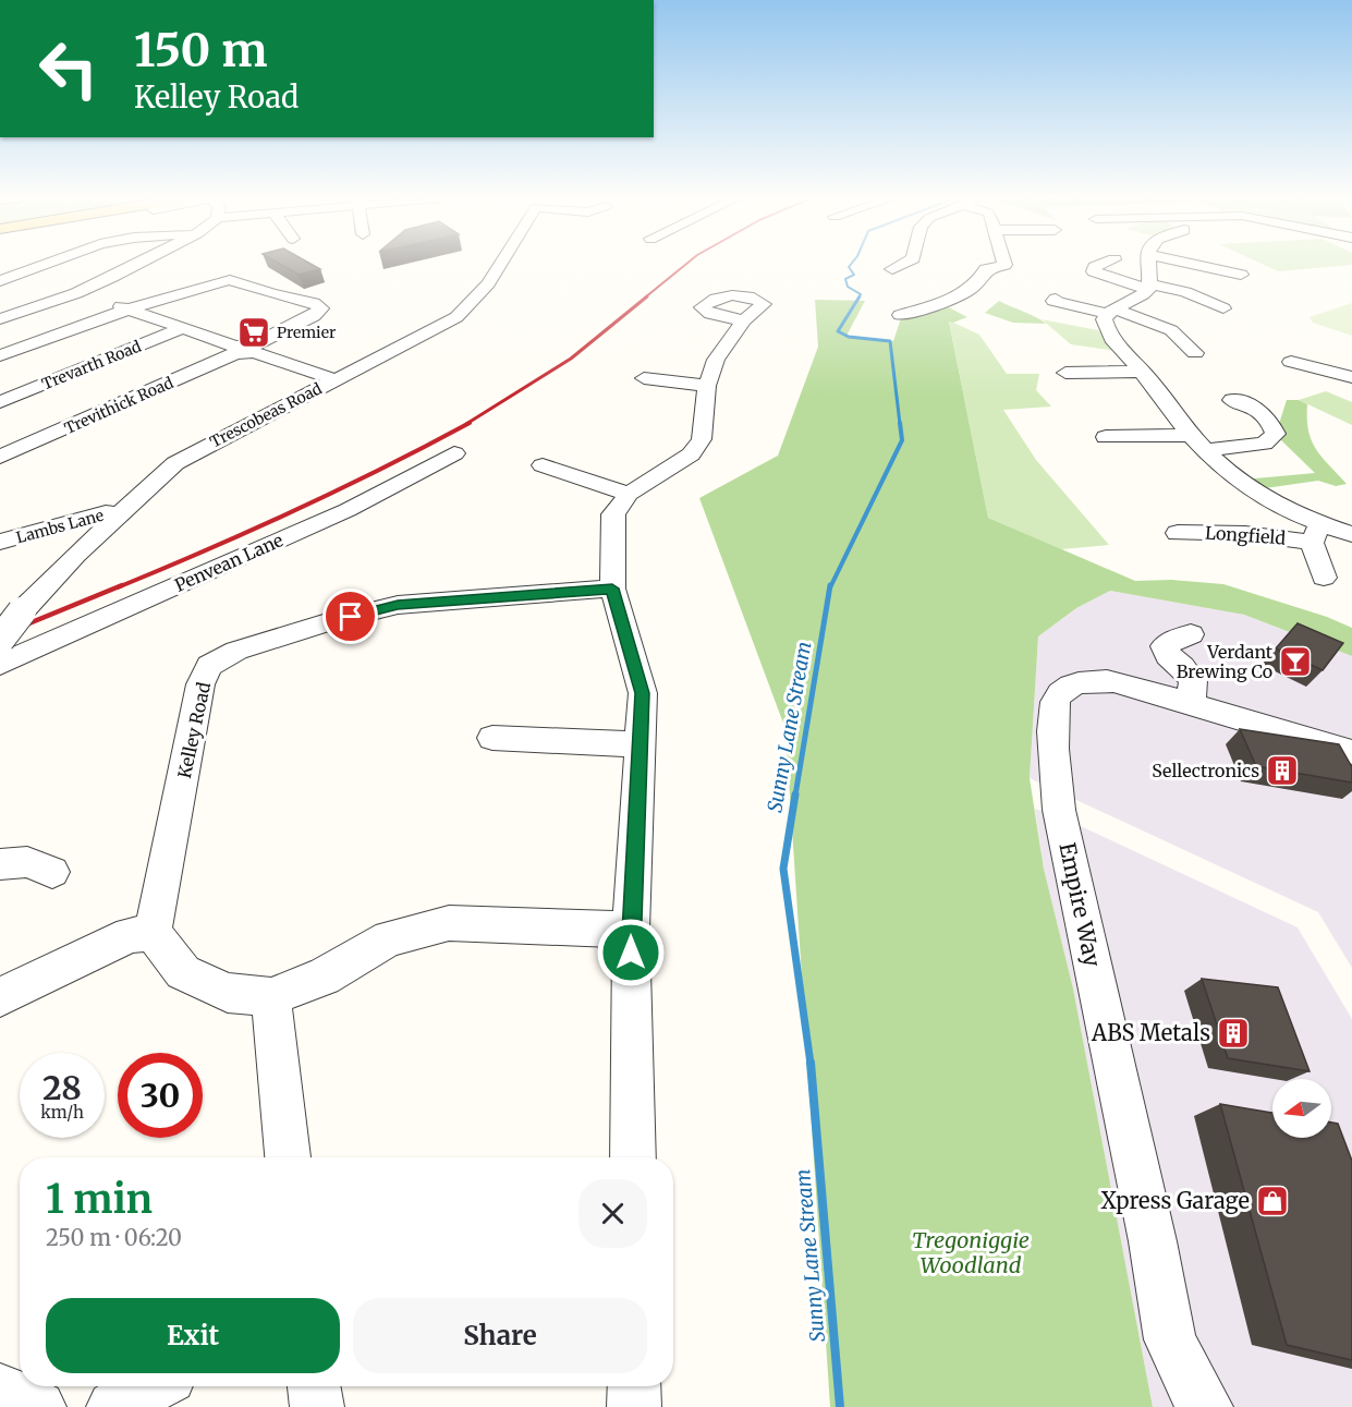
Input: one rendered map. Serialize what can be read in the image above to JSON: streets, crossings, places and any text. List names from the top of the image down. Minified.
{"streets":{"street":["Trevarth Road","Trevithick Road","Trescobeas Road","Lambs Lane","Longfield","Penvean Lane","Kelley Road","Empire Way"]},"crossings":[["Trescobeas Road","Lambs Lane"]],"water":["Sunny Lane Stream"],"parks":["Tregoniggie Woodland"],"places":{"supermarket":["Premier"],"bar":["Verdant Brewing Co"],"building":["Sellectronics","ABS Metals"],"shop":["Xpress Garage"]},"north":"left","page":{"turn":["150 m","Kelley Road"],"speed":"28 km/h","limit":"30","heading":["1 min","250 m · 06:20"],"buttons":["Exit","Share"]}}
